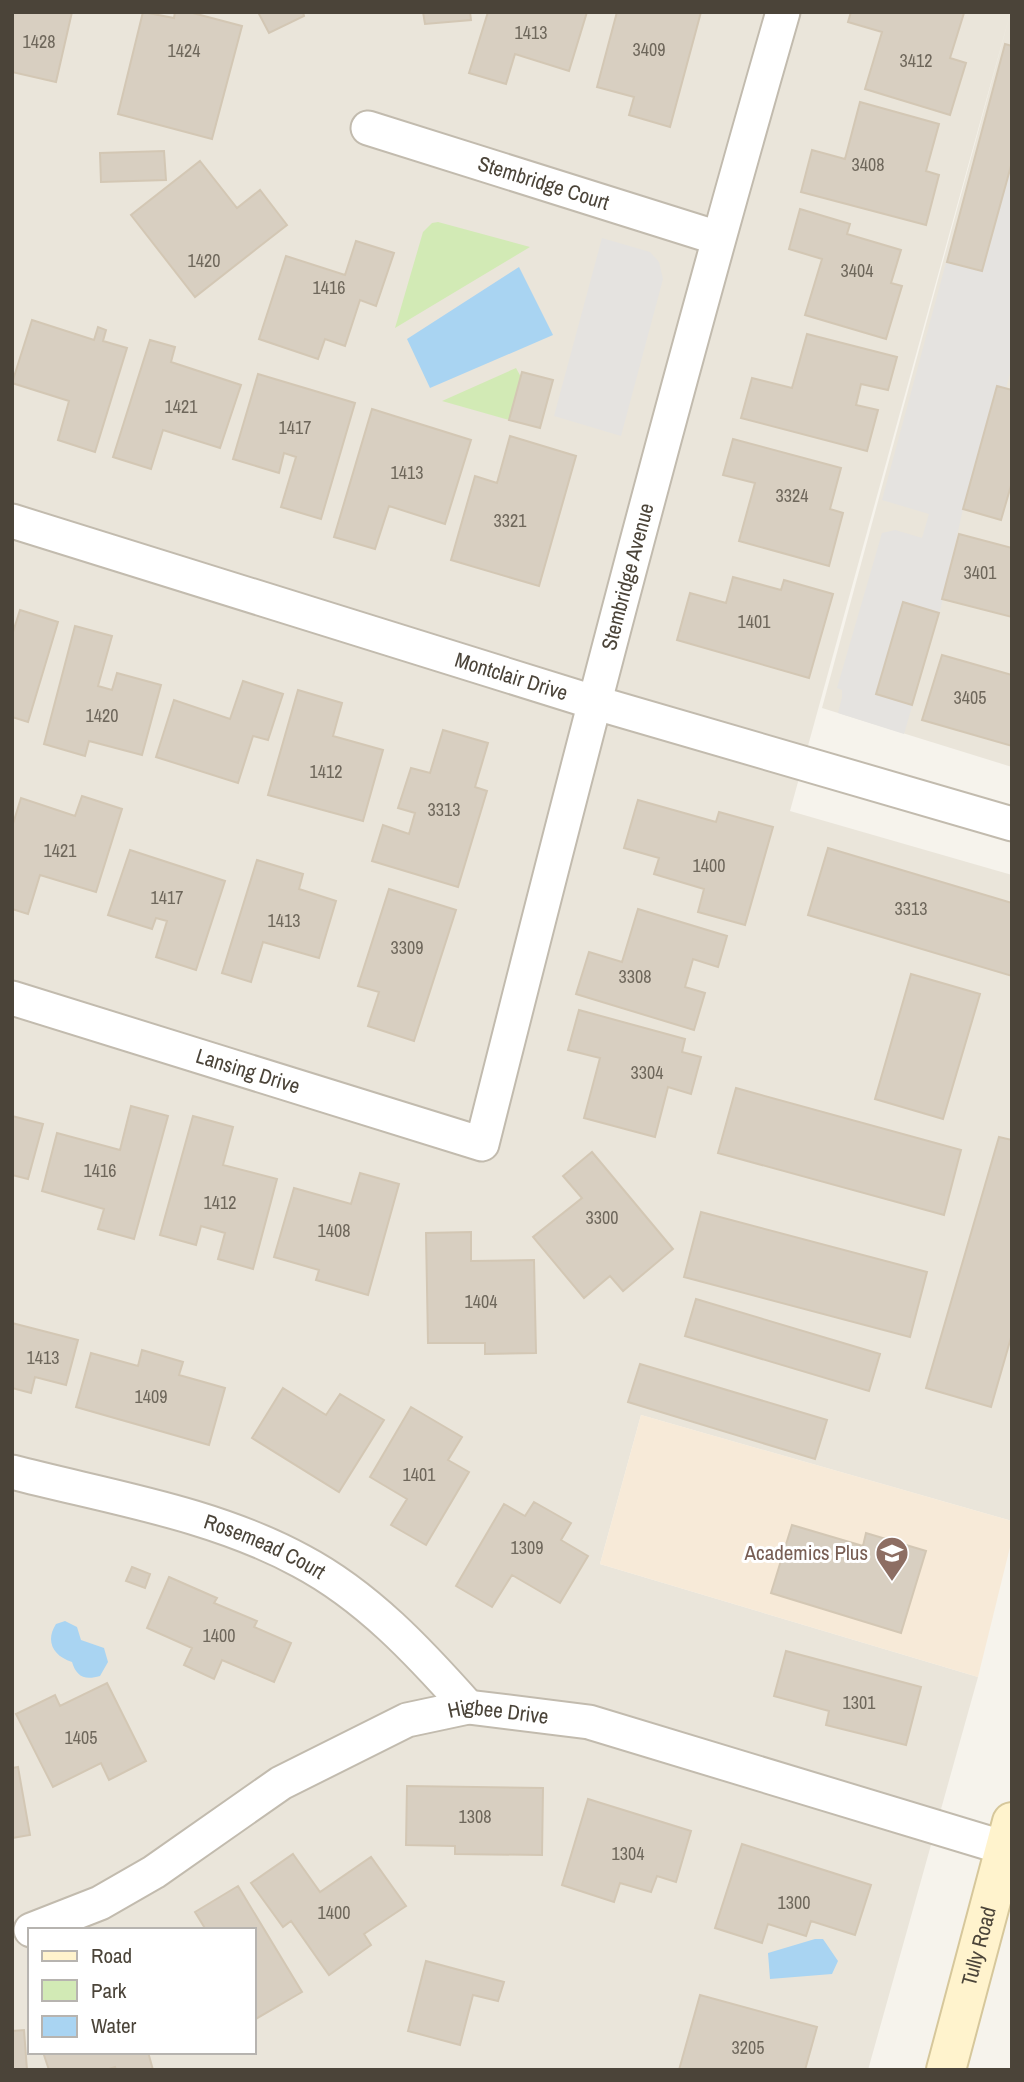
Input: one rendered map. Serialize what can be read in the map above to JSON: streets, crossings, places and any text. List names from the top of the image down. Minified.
{"streets":{"main road":["Tully Road"],"street":["Stembridge Court","Stembridge Avenue","Montclair Drive","Lansing Drive","Rosemead Court","Higbee Drive"]},"crossings":[["Stembridge Court","Stembridge Avenue"],["Stembridge Avenue","Montclair Drive"],["Stembridge Avenue","Lansing Drive"],["Rosemead Court","Higbee Drive"],["Higbee Drive","Tully Road"]],"places":{"school or university":["Academics Plus"]},"house_numbers":["1413","1428","3409","1424","3412","3408","1420","3404","1416","1421","1417","1413","3324","3321","3401","1401","3405","1420","1412","3313","1421","1400","1417","3313","1413","3309","3308","3304","1416","1412","3300","1408","1404","1413","1409","1401","1309","1400","1301","1405","1308","1304","1300","1400","3205"],"legend":["Road","Park","Water"]}
